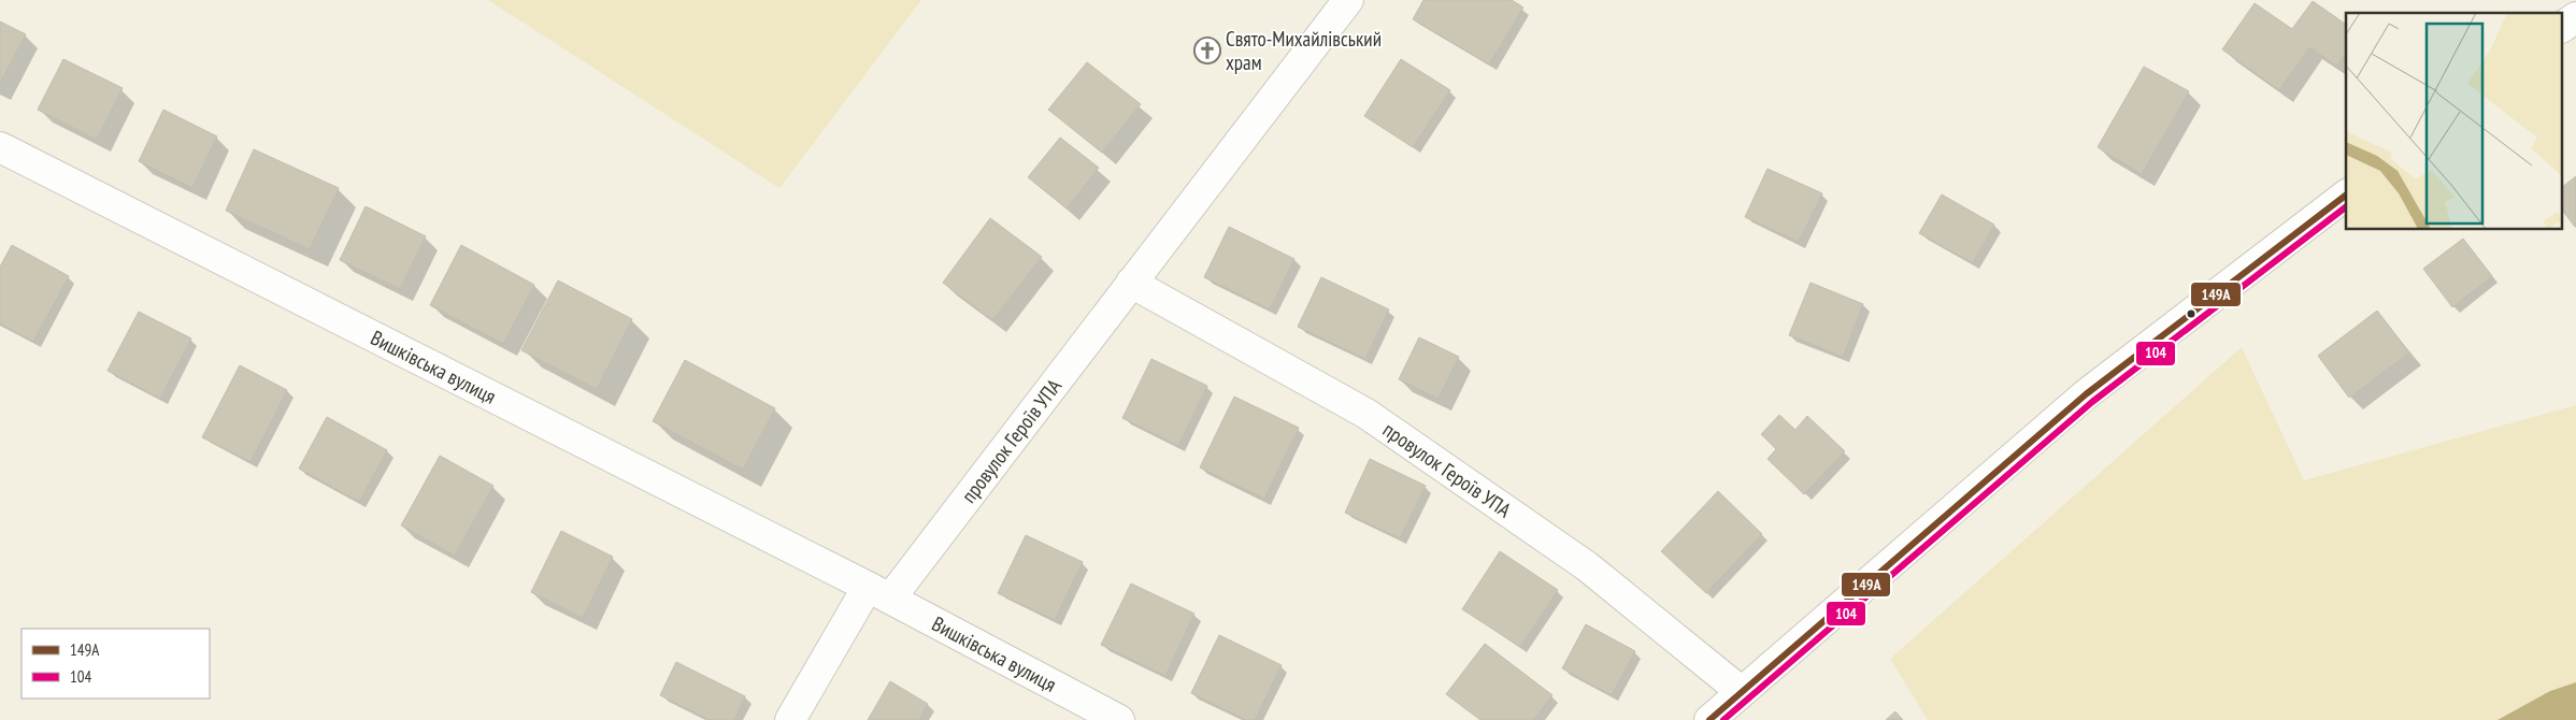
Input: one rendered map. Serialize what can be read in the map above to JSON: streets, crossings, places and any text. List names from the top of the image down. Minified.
{"streets":{"street":["Вишківська вулиця","провулок Героїв УПА"]},"crossings":[["Вишківська вулиця","провулок Героїв УПА"]],"places":{"church":["Свято-Михайлівський храм"]},"lines":["transit line 149А","transit line 104"],"legend":["149А","104"]}
